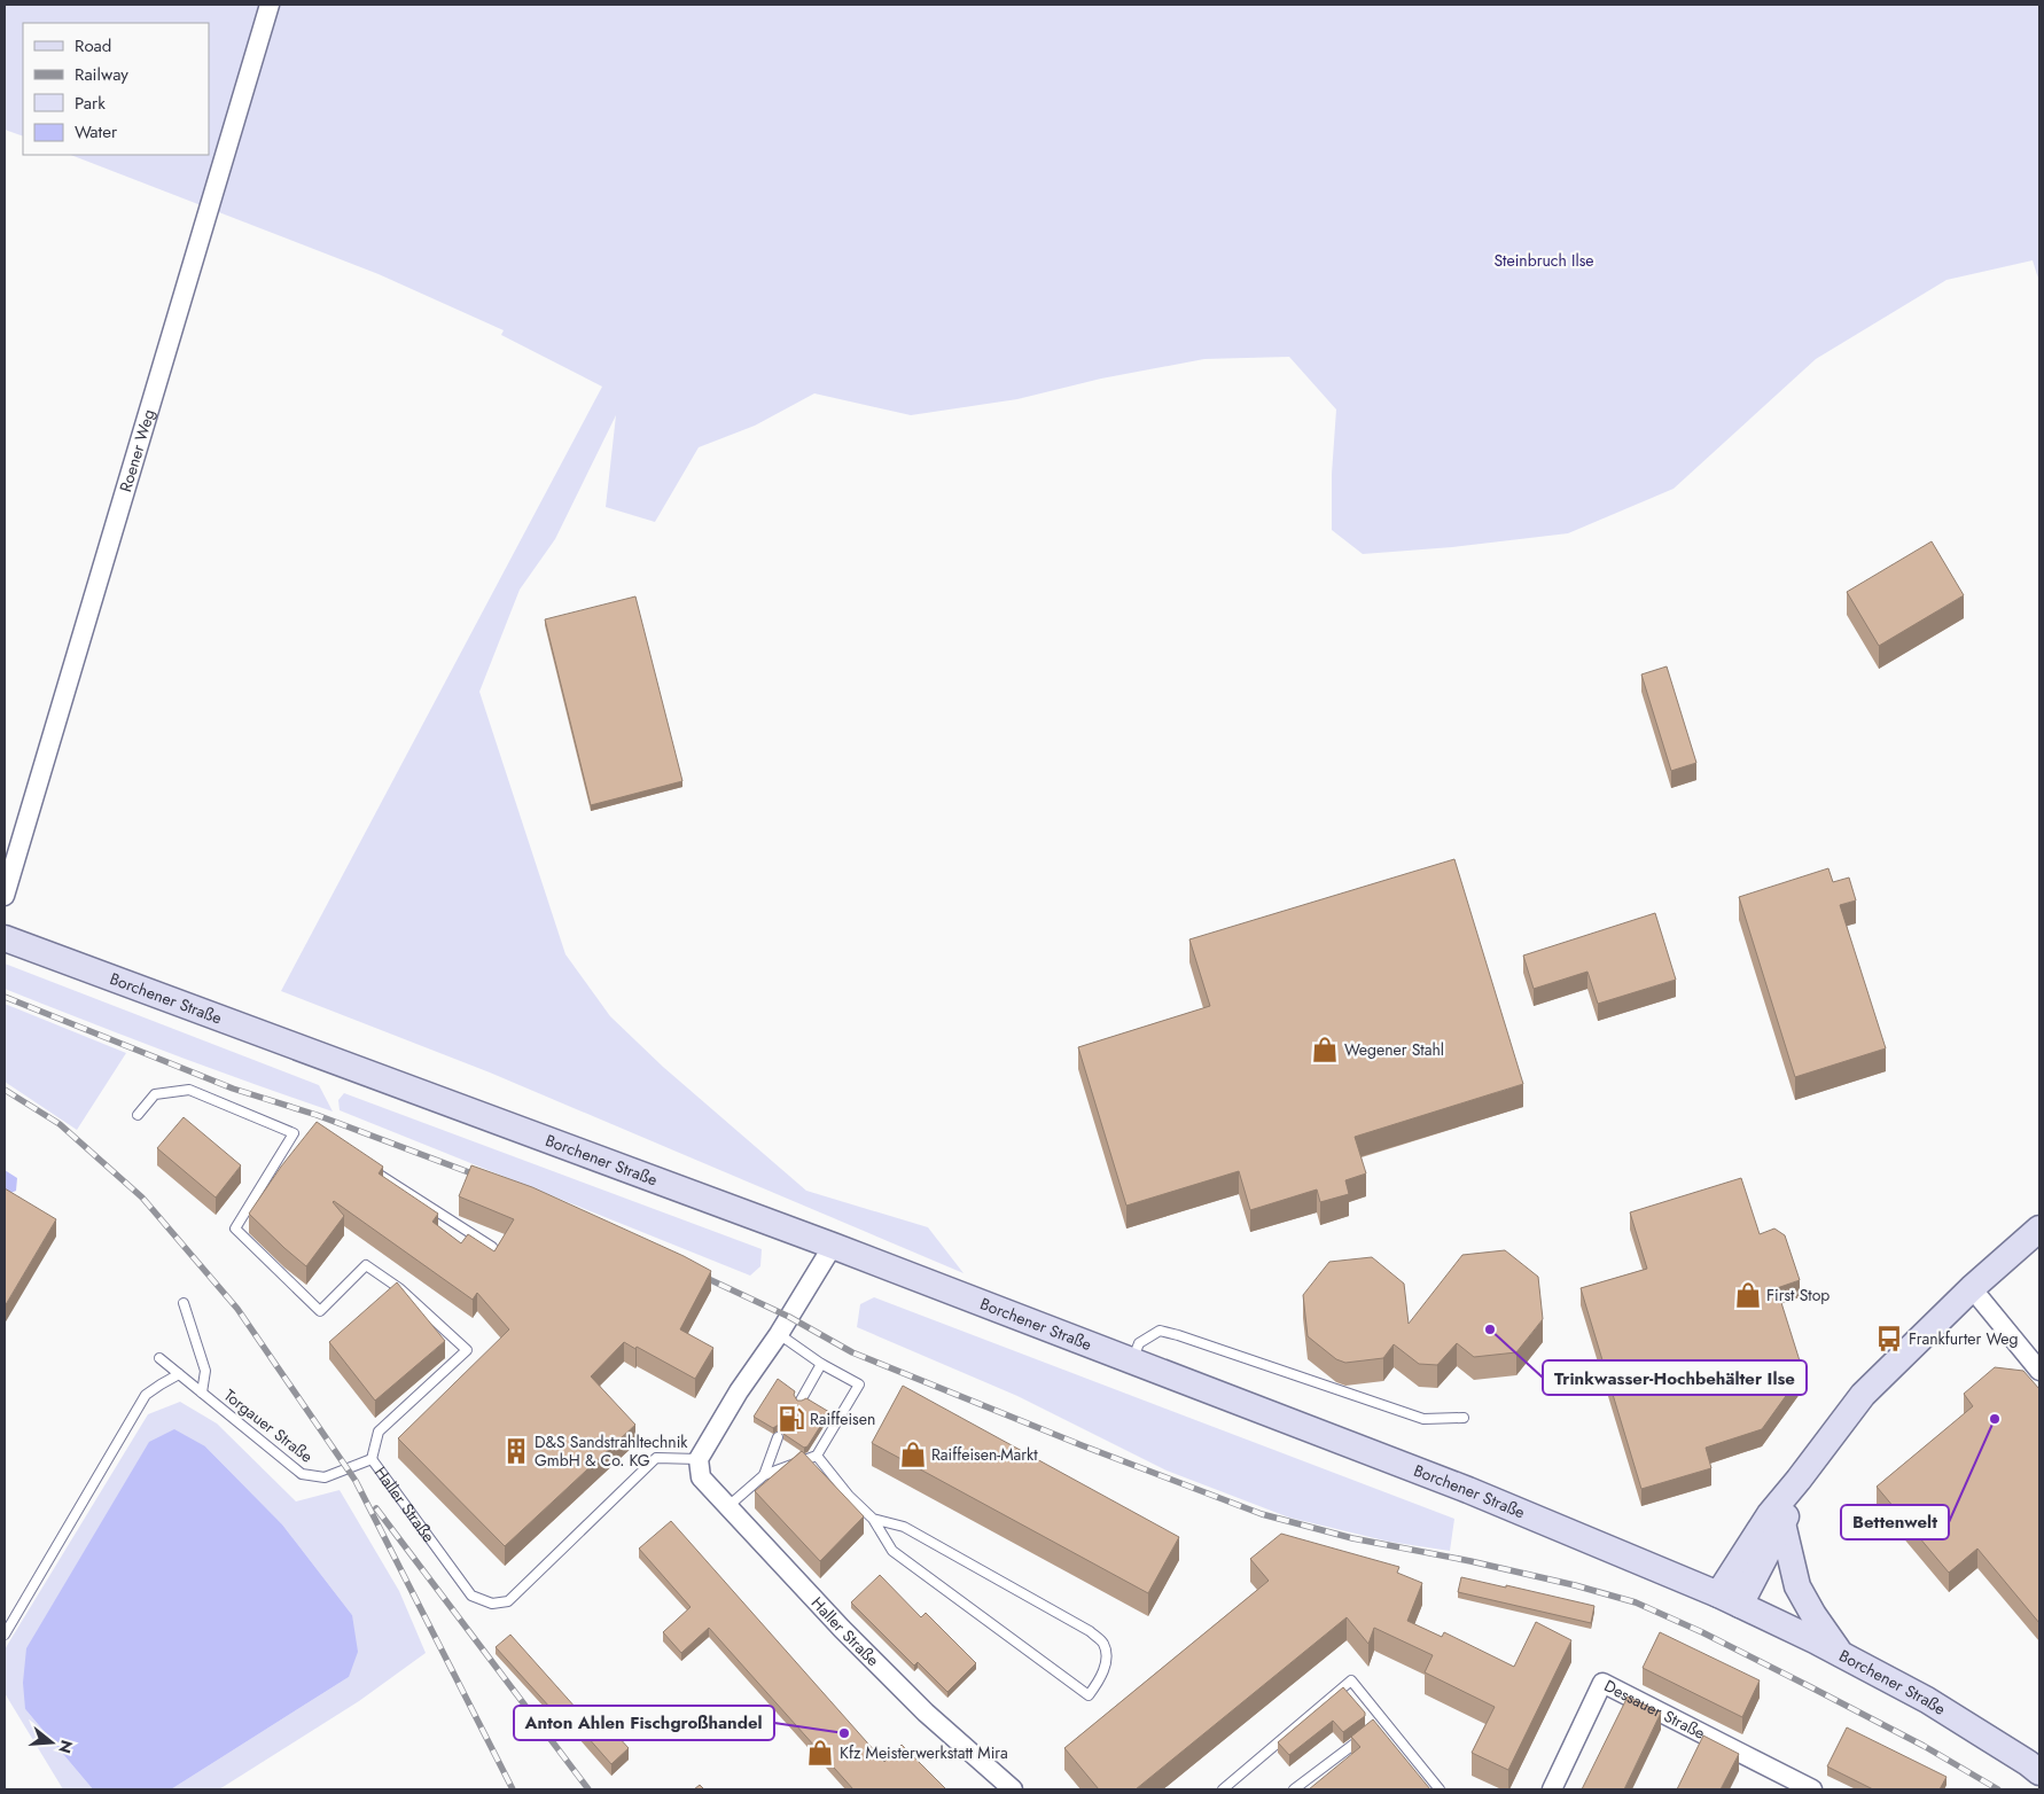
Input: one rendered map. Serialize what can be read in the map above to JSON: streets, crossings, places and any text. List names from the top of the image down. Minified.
{"streets":{"main road":["Borchener Straße"],"street":["Roener Weg","Haller Straße","Dessauer Straße"],"lane":["Torgauer Straße"]},"crossings":[["Torgauer Straße","Haller Straße"]],"parks":["Steinbruch Ilse"],"places":{"shop":["Wegener Stahl","First Stop","Raiffeisen-Markt","Kfz Meisterwerkstatt Mira"],"other":["Trinkwasser-Hochbehälter Ilse","Bettenwelt","Anton Ahlen Fischgroßhandel"],"bus stop":["Frankfurter Weg"],"fuel station":["Raiffeisen"],"building":["D&S Sandstrahltechnik GmbH & Co. KG"]},"legend":["Road","Railway","Park","Water"],"north":"right"}
